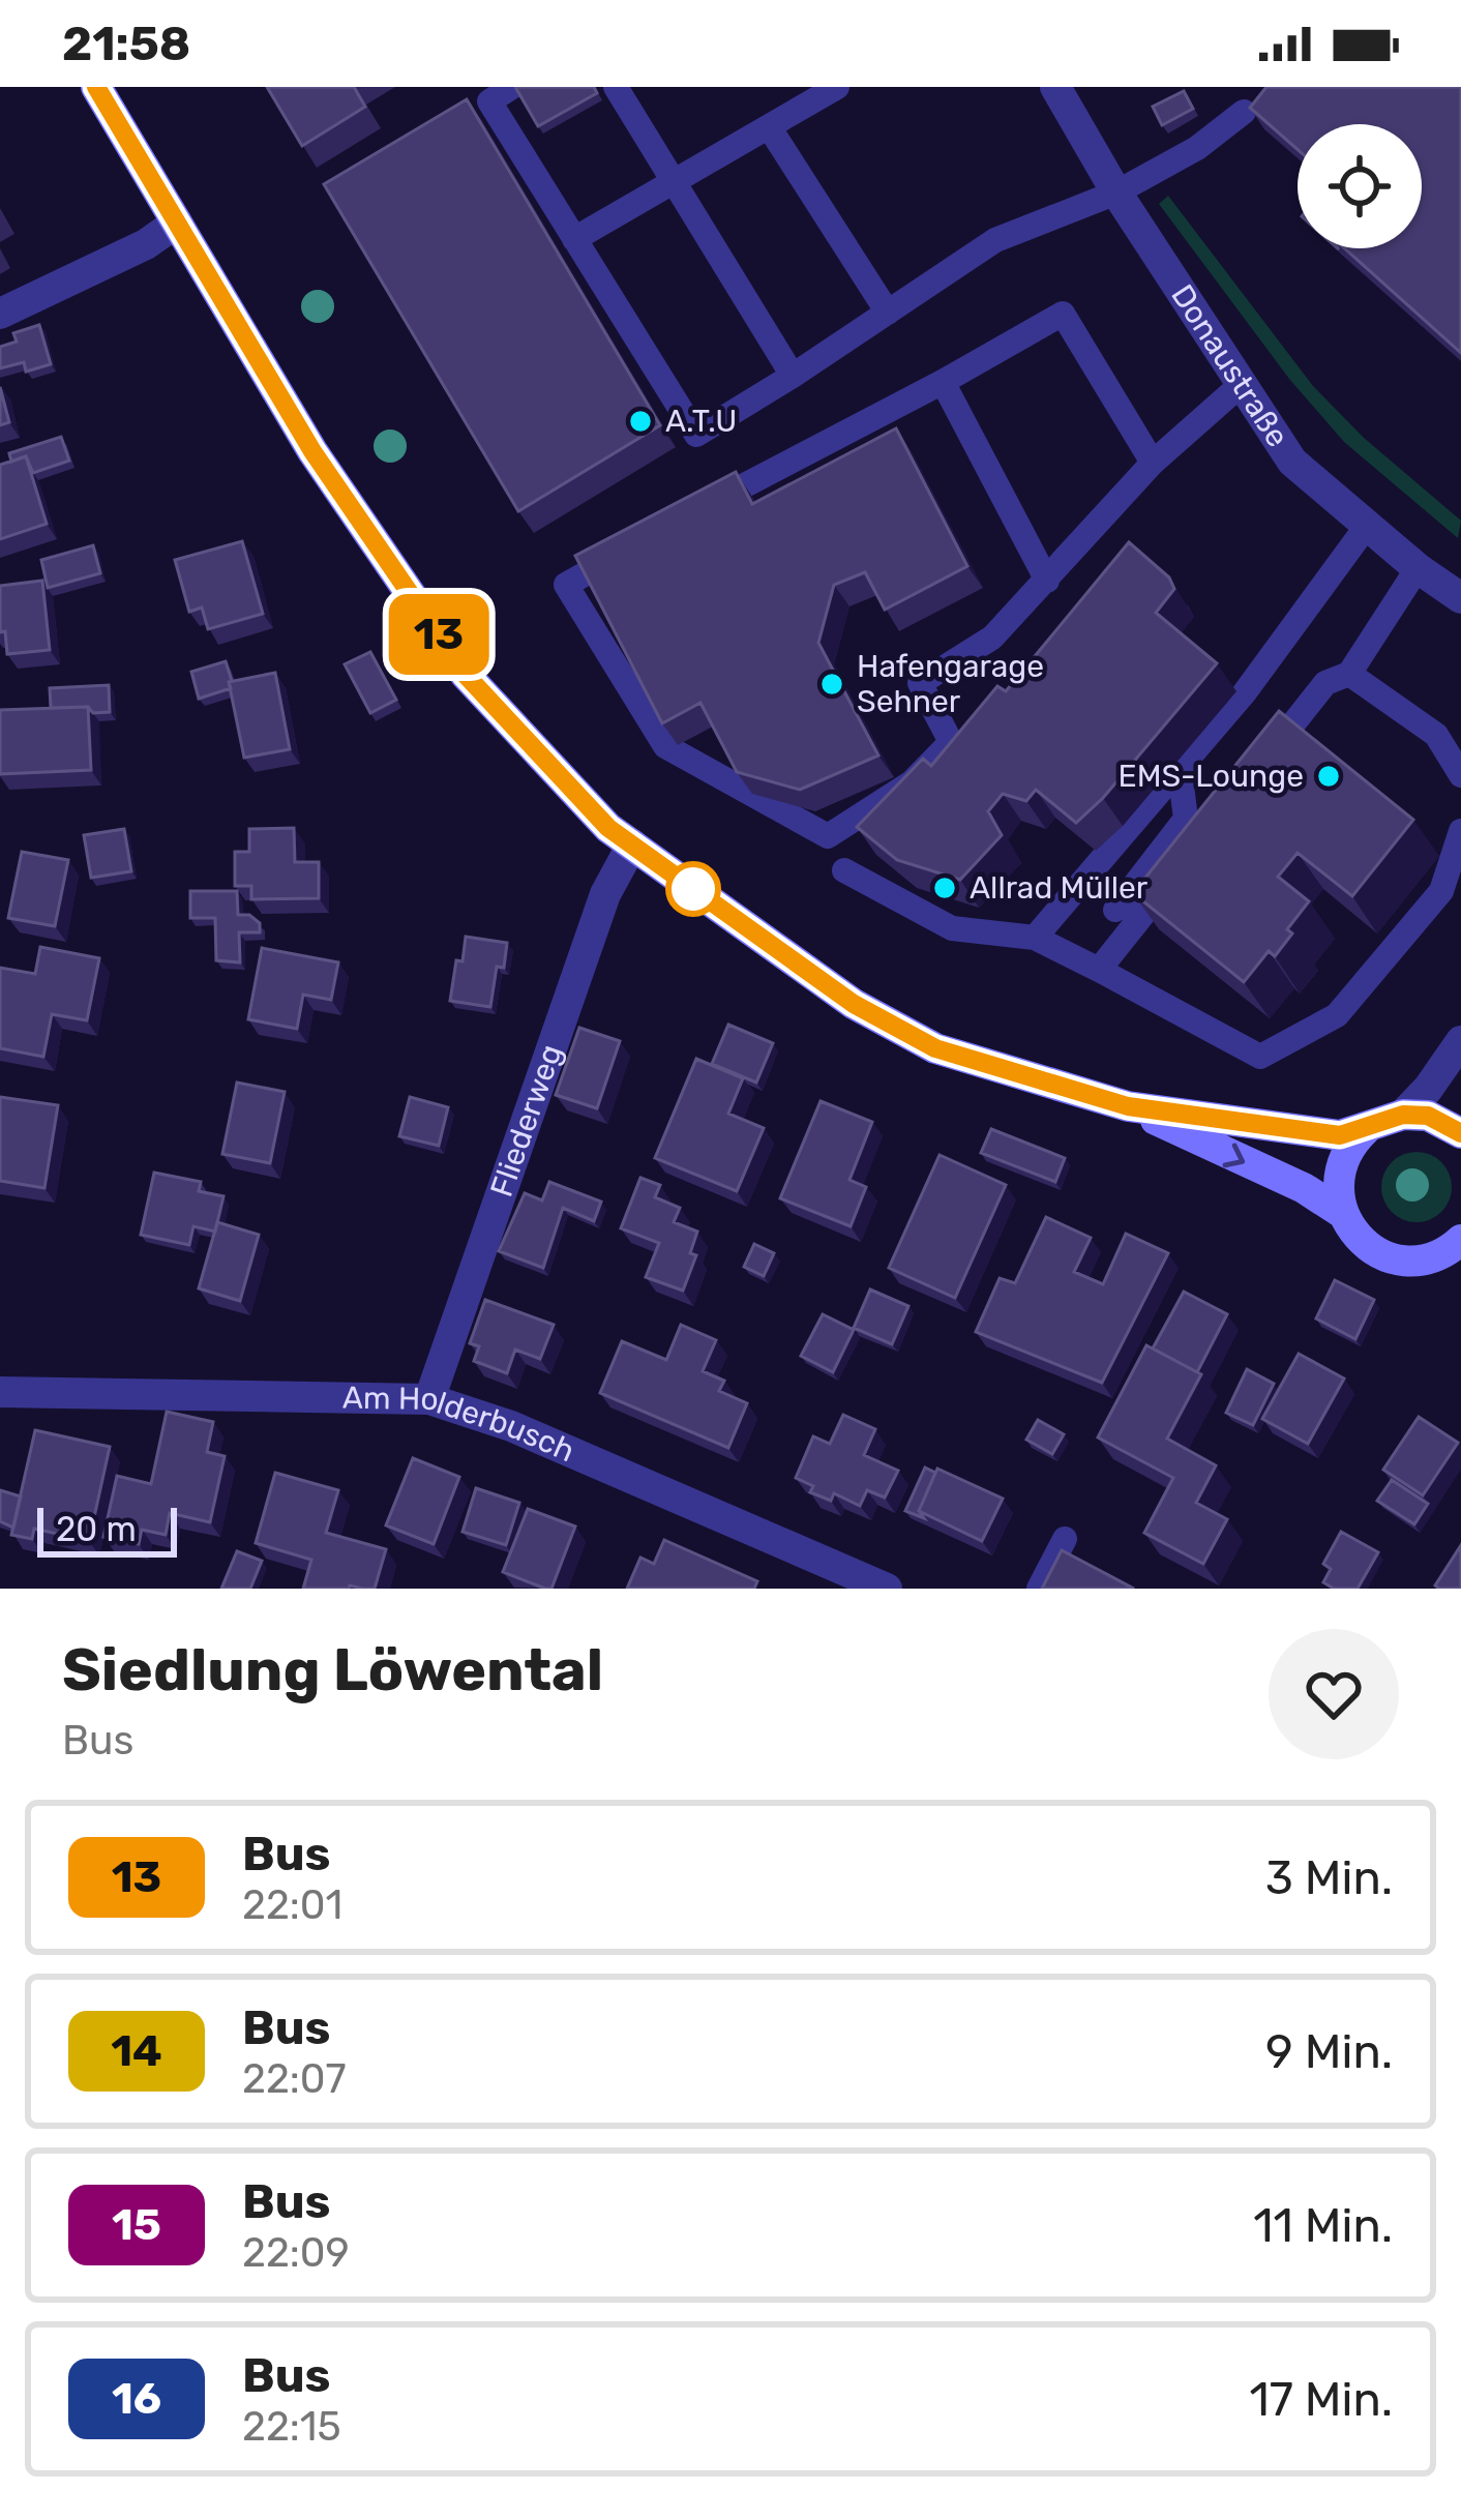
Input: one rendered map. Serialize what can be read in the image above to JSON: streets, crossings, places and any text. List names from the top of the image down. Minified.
{"streets":{"street":["Donaustraße","Fliederweg","Am Holderbusch"]},"crossings":[["Fliederweg","Am Holderbusch"]],"places":["A.T.U","Hafengarage Sehner","EMS-Lounge","Allrad Müller"],"lines":["bus line 13"],"scale_bar":"20 m","page":{"status":"21:58","on_map":"13","scale":"20 m","heading":["Siedlung Löwental","Bus"],"list":[{"mark":"13","name":"Bus","note":"22:01","value":"3 Min."},{"mark":"14","name":"Bus","note":"22:07","value":"9 Min."},{"mark":"15","name":"Bus","note":"22:09","value":"11 Min."},{"mark":"16","name":"Bus","note":"22:15","value":"17 Min."}]}}
